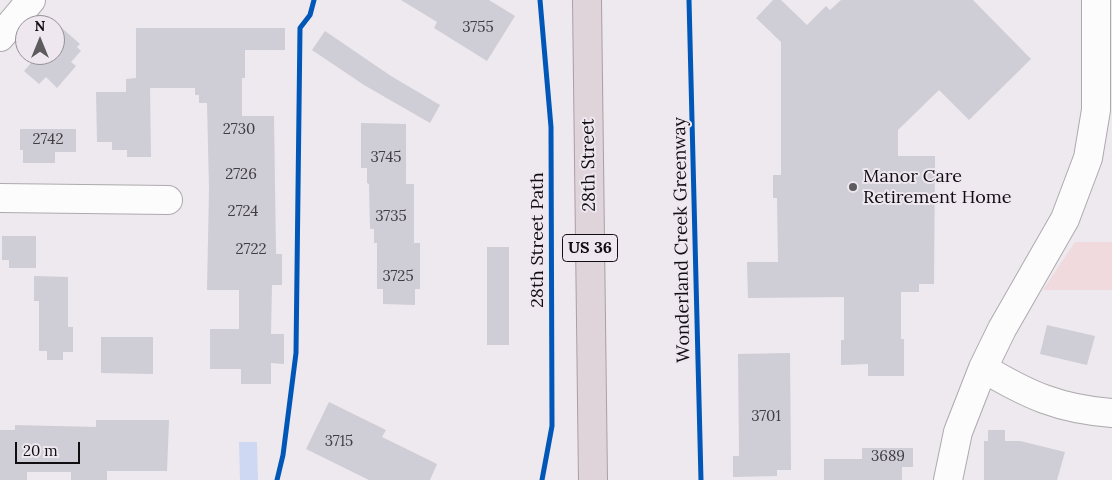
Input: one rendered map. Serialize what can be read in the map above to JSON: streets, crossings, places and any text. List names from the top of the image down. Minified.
{"streets":{"highway":["28th Street","US 36"],"cycle path":["28th Street Path","Wonderland Creek Greenway"]},"places":["Manor Care Retirement Home"],"house_numbers":["3755","2730","2742","3745","2726","2724","3735","2722","3725","3701","3715","3689"],"scale_bar":"20 m","north":"top"}
